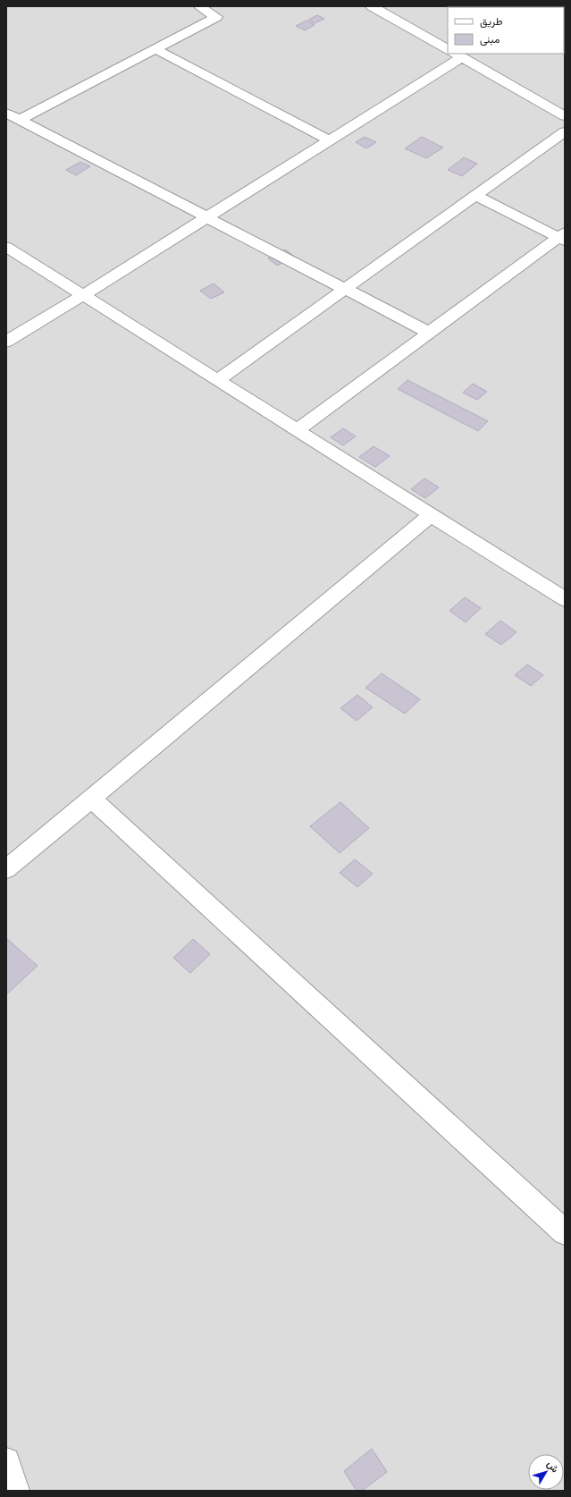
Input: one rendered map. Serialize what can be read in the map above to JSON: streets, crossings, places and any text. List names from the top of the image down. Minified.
{"legend":["طريق","مبنى"],"north":"top right"}
